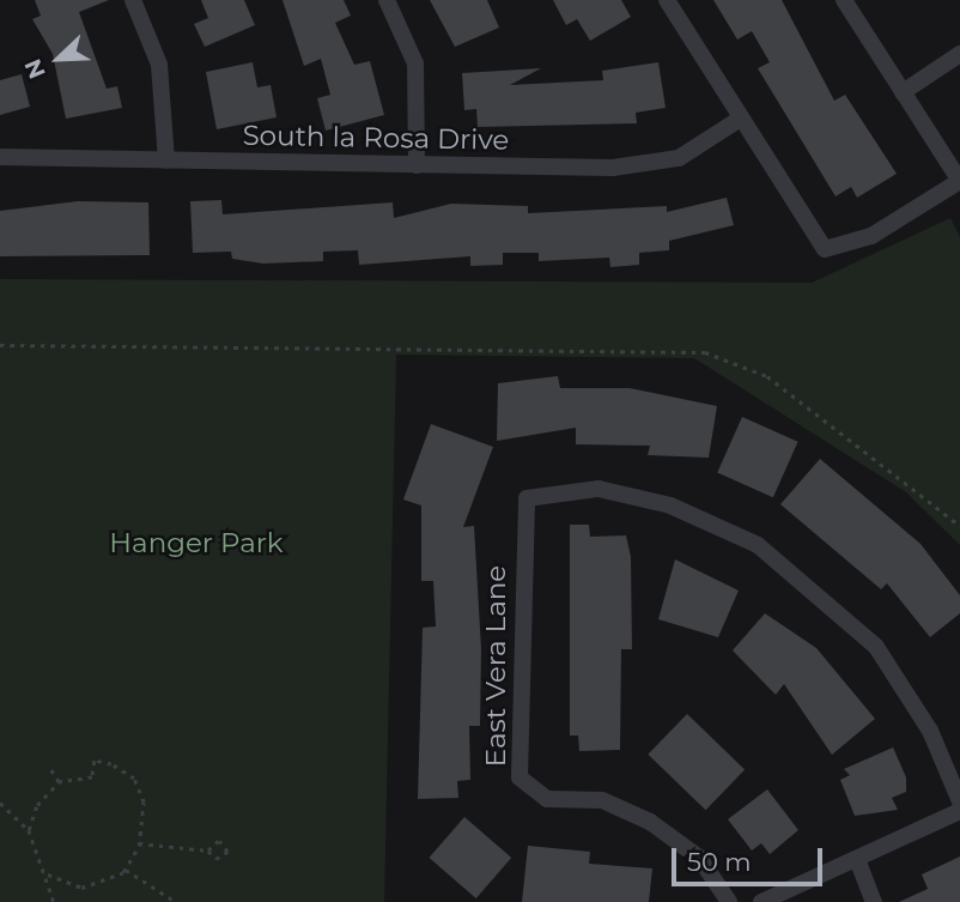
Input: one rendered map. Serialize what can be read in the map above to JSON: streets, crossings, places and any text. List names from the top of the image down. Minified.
{"streets":{"street":["South la Rosa Drive","East Vera Lane"]},"parks":["Hanger Park"],"scale_bar":"50 m","north":"bottom left"}
